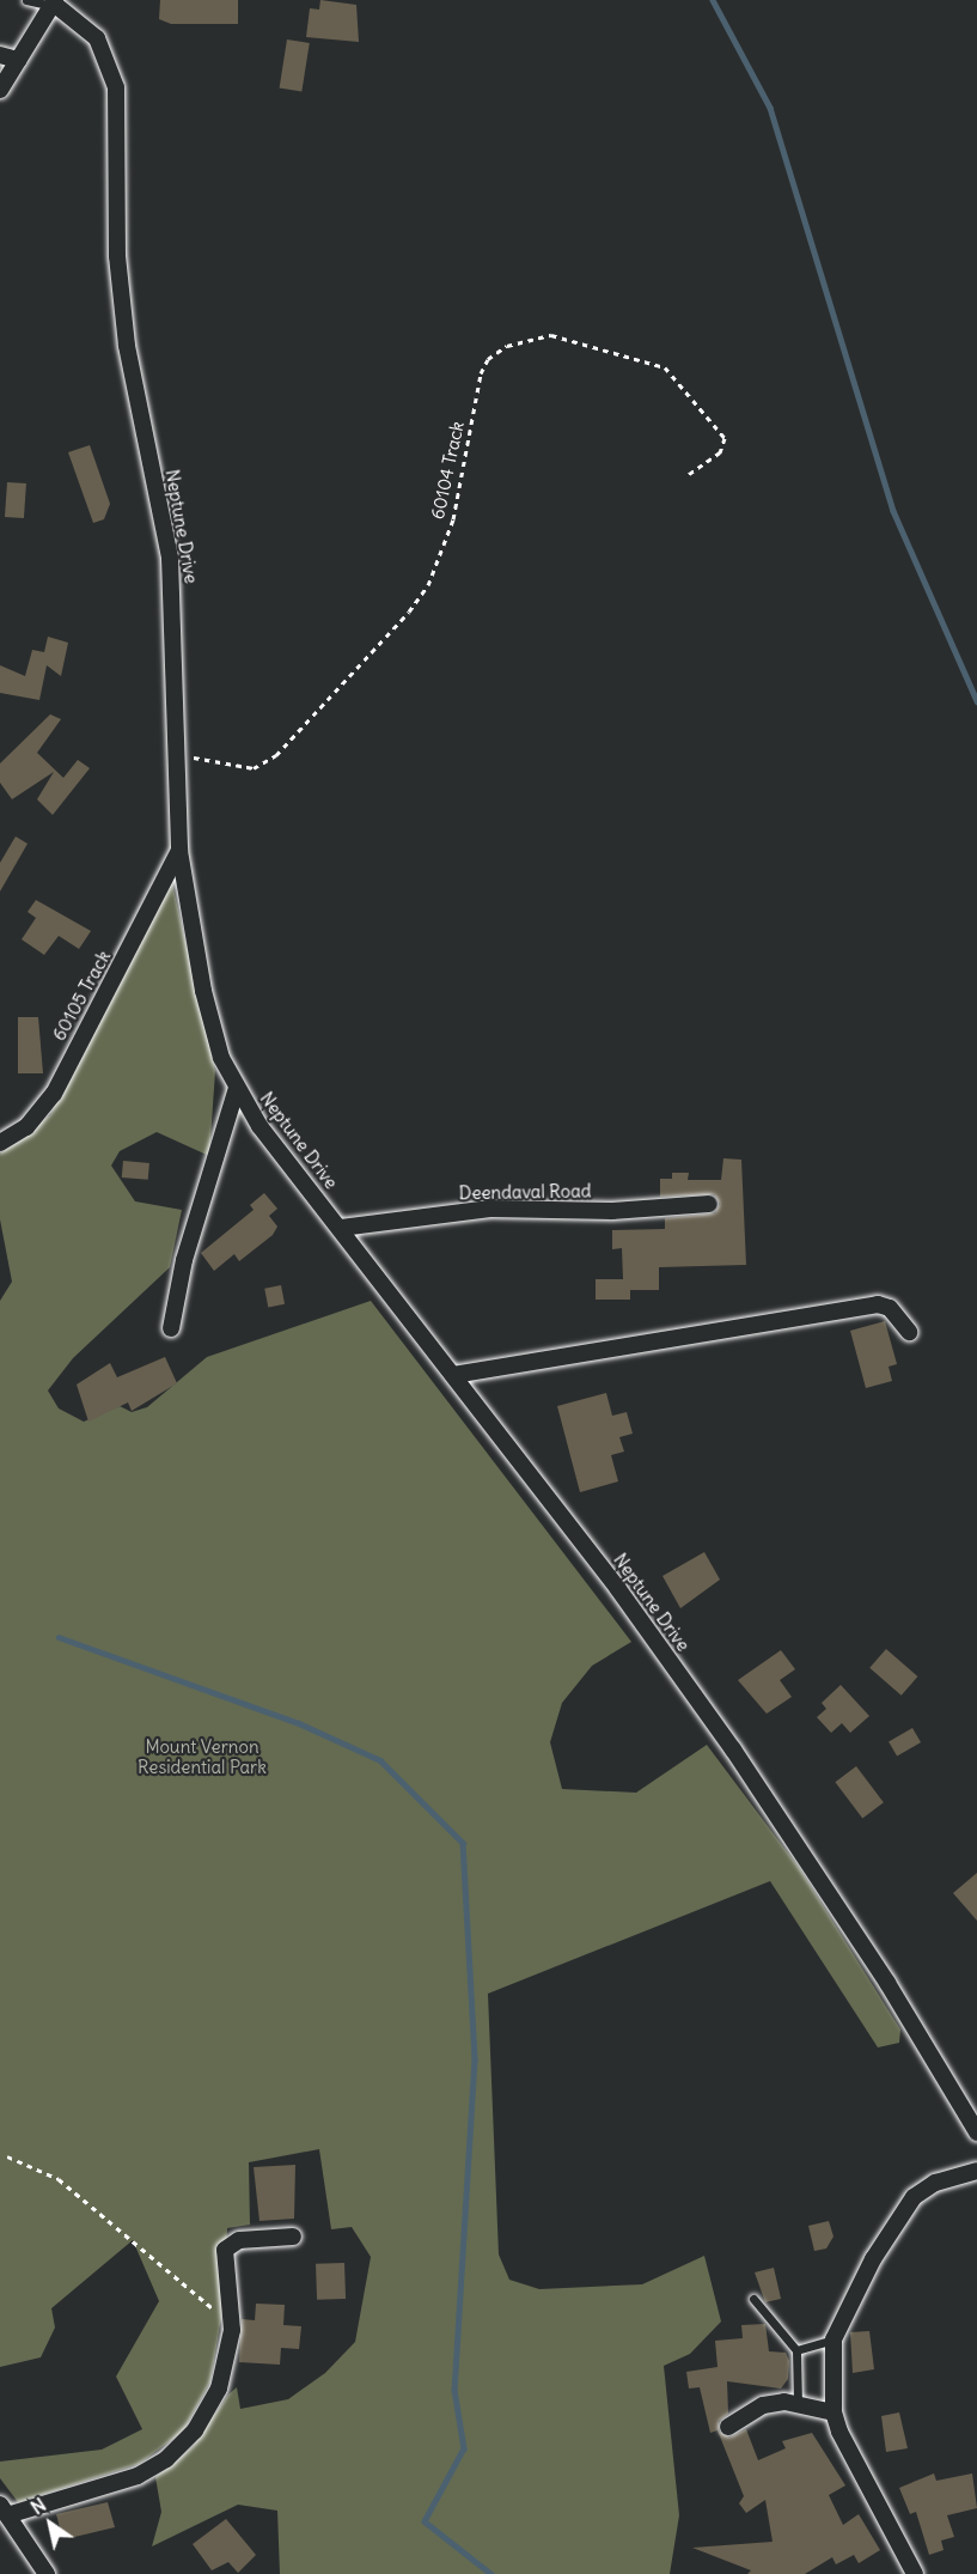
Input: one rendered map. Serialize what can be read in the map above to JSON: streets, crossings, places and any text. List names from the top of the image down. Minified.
{"streets":{"street":["Neptune Drive","60105 Track","Deendaval Road"],"path":["60104 Track"]},"crossings":[["60104 Track","Neptune Drive"],["Neptune Drive","60105 Track"],["Neptune Drive","Deendaval Road"]],"parks":["Mount Vernon Residential Park"],"north":"top left"}
